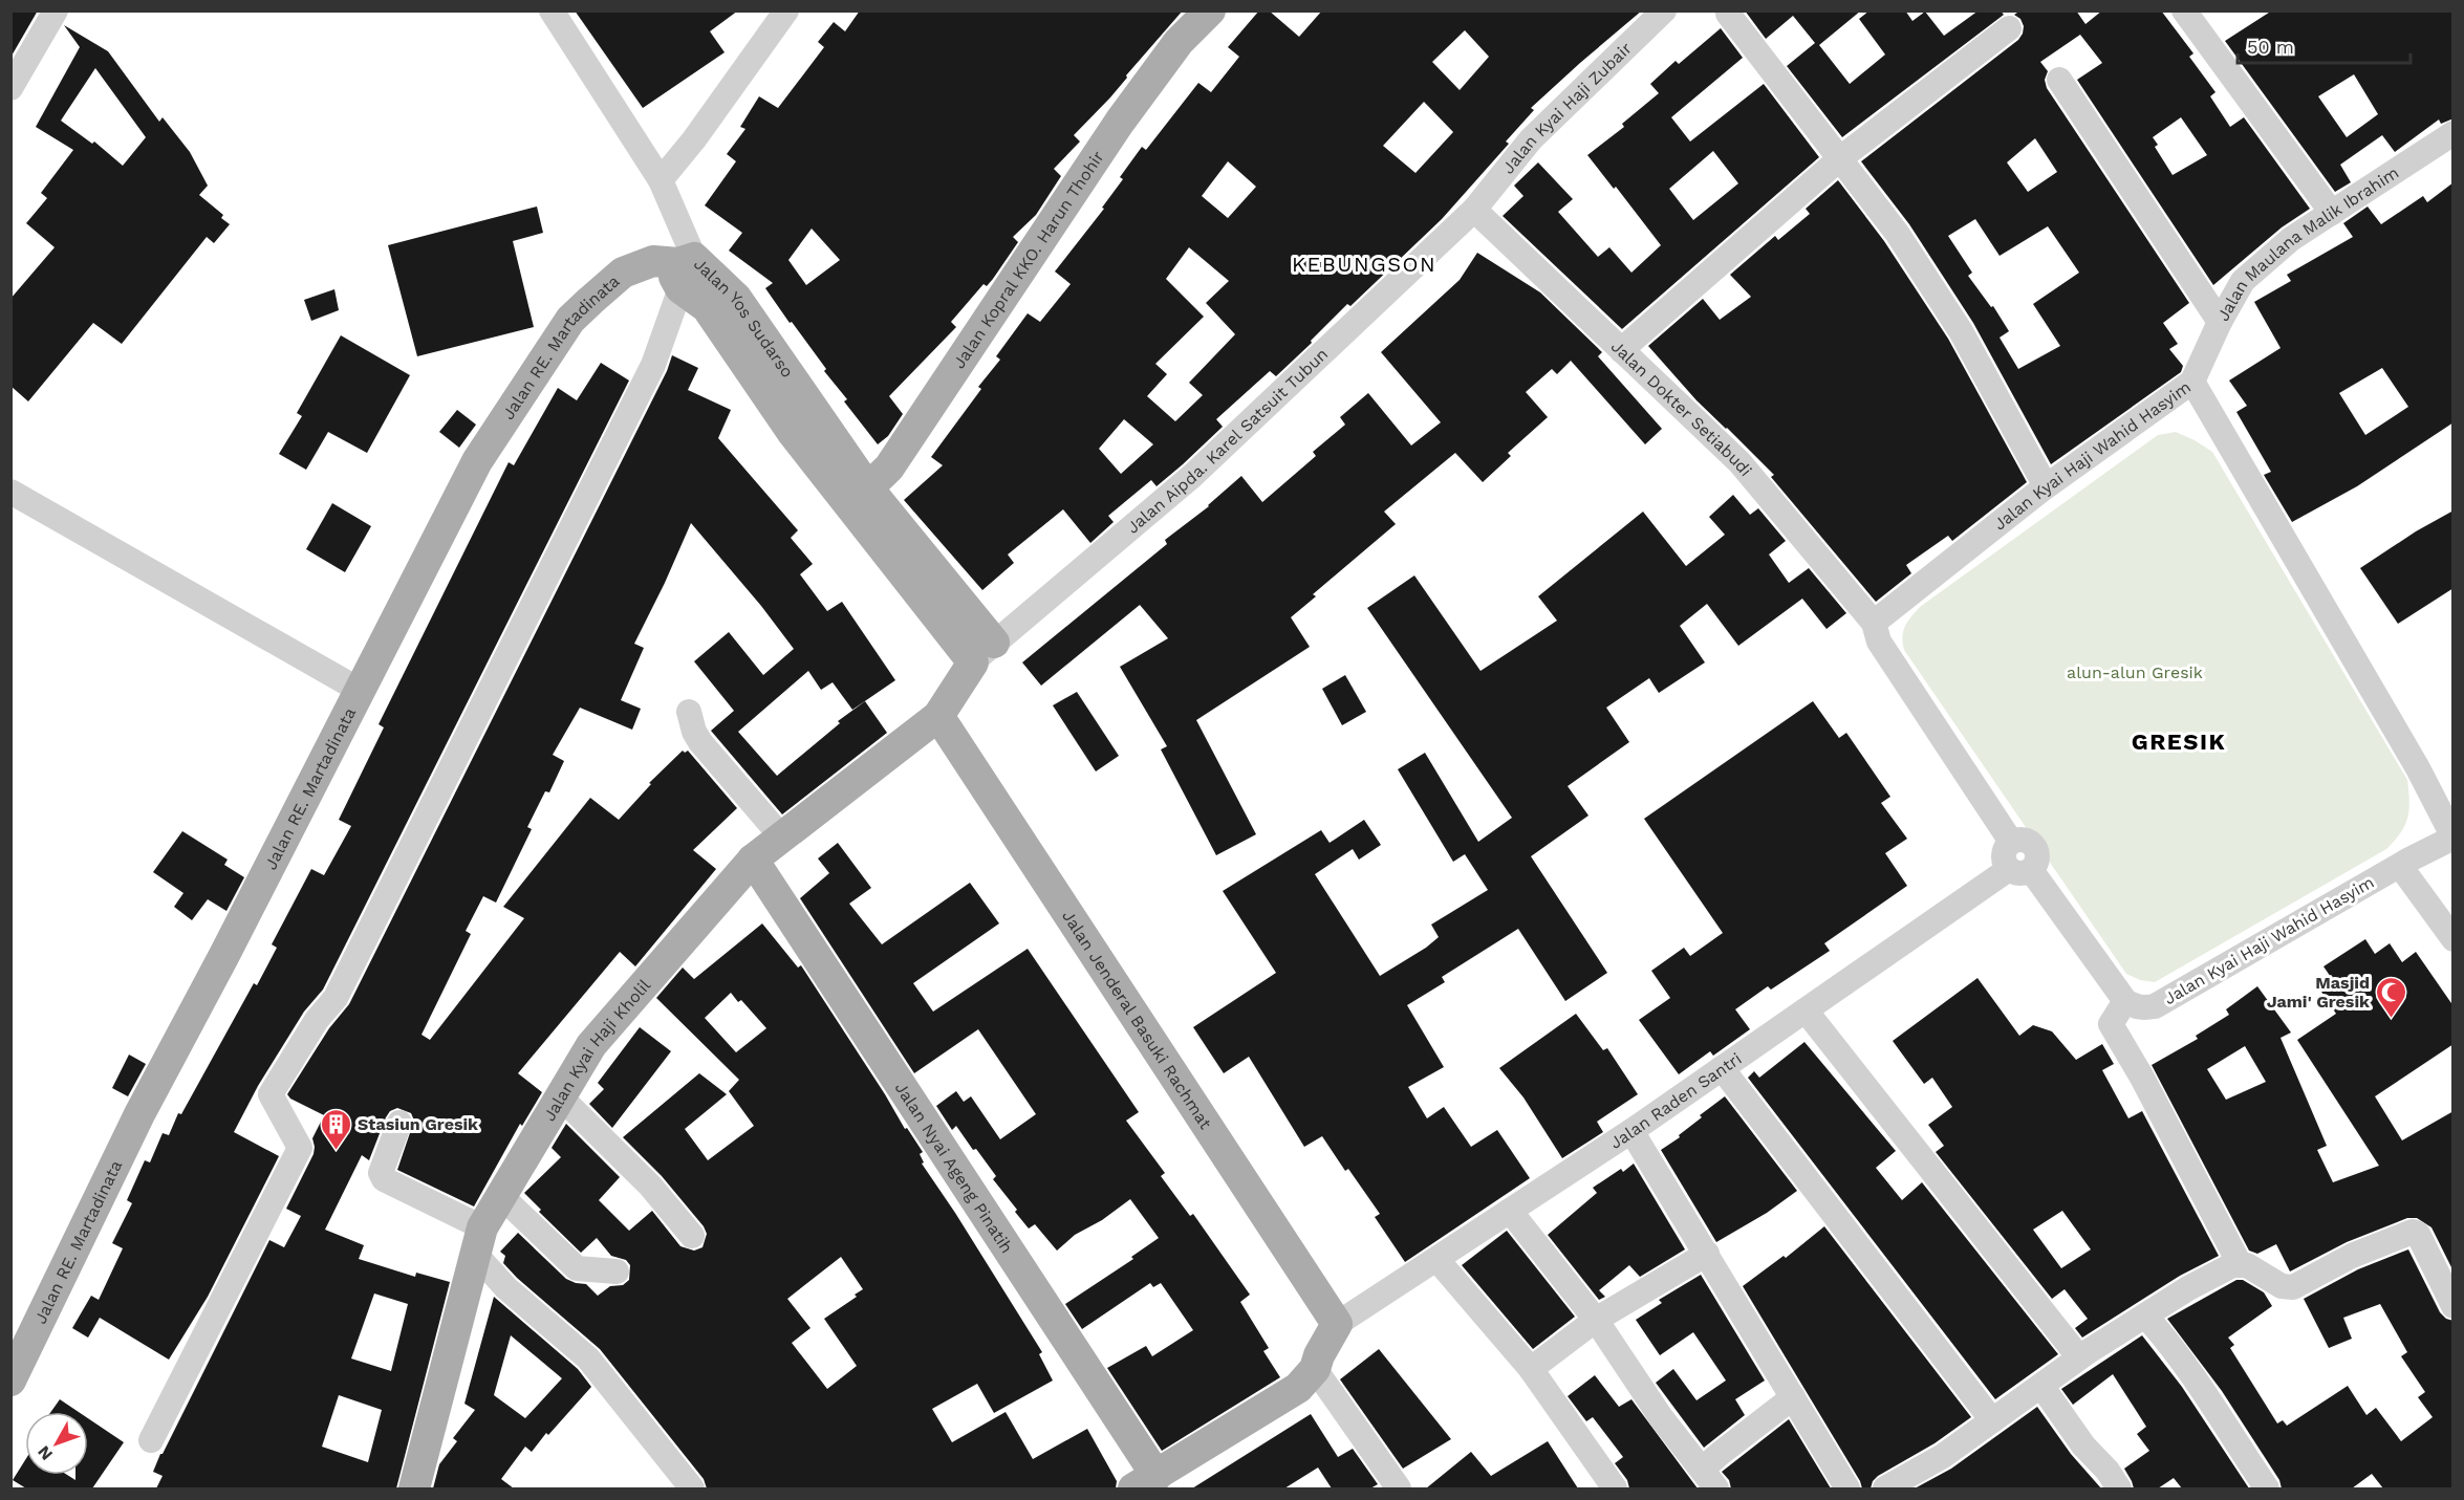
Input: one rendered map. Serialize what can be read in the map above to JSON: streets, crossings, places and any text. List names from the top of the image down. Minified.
{"streets":{"main road":["Jalan Kopral KKO. Harun Thohir","Jalan Yos Sudarso","Jalan RE. Martadinata","Jalan Jenderal Basuki Rachmat","Jalan Kyai Haji Kholil","Jalan Nyai Ageng Pinatih"],"street":["Jalan Kyai Haji Zubair","Jalan Maulana Malik Ibrahim","Jalan Dokter Setiabudi","Jalan Aipda. Karel Satsuit Tubun","Jalan Kyai Haji Wahid Hasyim","Jalan Raden Santri"]},"crossings":[["Jalan Kyai Haji Zubair","Jalan Dokter Setiabudi"],["Jalan Kyai Haji Zubair","Jalan Aipda. Karel Satsuit Tubun"],["Jalan Maulana Malik Ibrahim","Jalan Kyai Haji Wahid Hasyim"],["Jalan Kopral KKO. Harun Thohir","Jalan Yos Sudarso"],["Jalan Yos Sudarso","Jalan RE. Martadinata"],["Jalan Yos Sudarso","Jalan Aipda. Karel Satsuit Tubun"],["Jalan Yos Sudarso","Jalan Kyai Haji Kholil"],["Jalan Dokter Setiabudi","Jalan Aipda. Karel Satsuit Tubun"],["Jalan Dokter Setiabudi","Jalan Kyai Haji Wahid Hasyim"],["Jalan Aipda. Karel Satsuit Tubun","Jalan Kyai Haji Kholil"],["Jalan Jenderal Basuki Rachmat","Jalan Kyai Haji Kholil"],["Jalan Jenderal Basuki Rachmat","Jalan Raden Santri"],["Jalan Kyai Haji Kholil","Jalan Nyai Ageng Pinatih"]],"districts":["KEBUNGSON","GRESIK"],"parks":["alun-alun Gresik"],"places":{"mosque":["Masjid Jami' Gresik"],"building":["Stasiun Gresik"]},"scale_bar":"50 m","north":"bottom left"}
